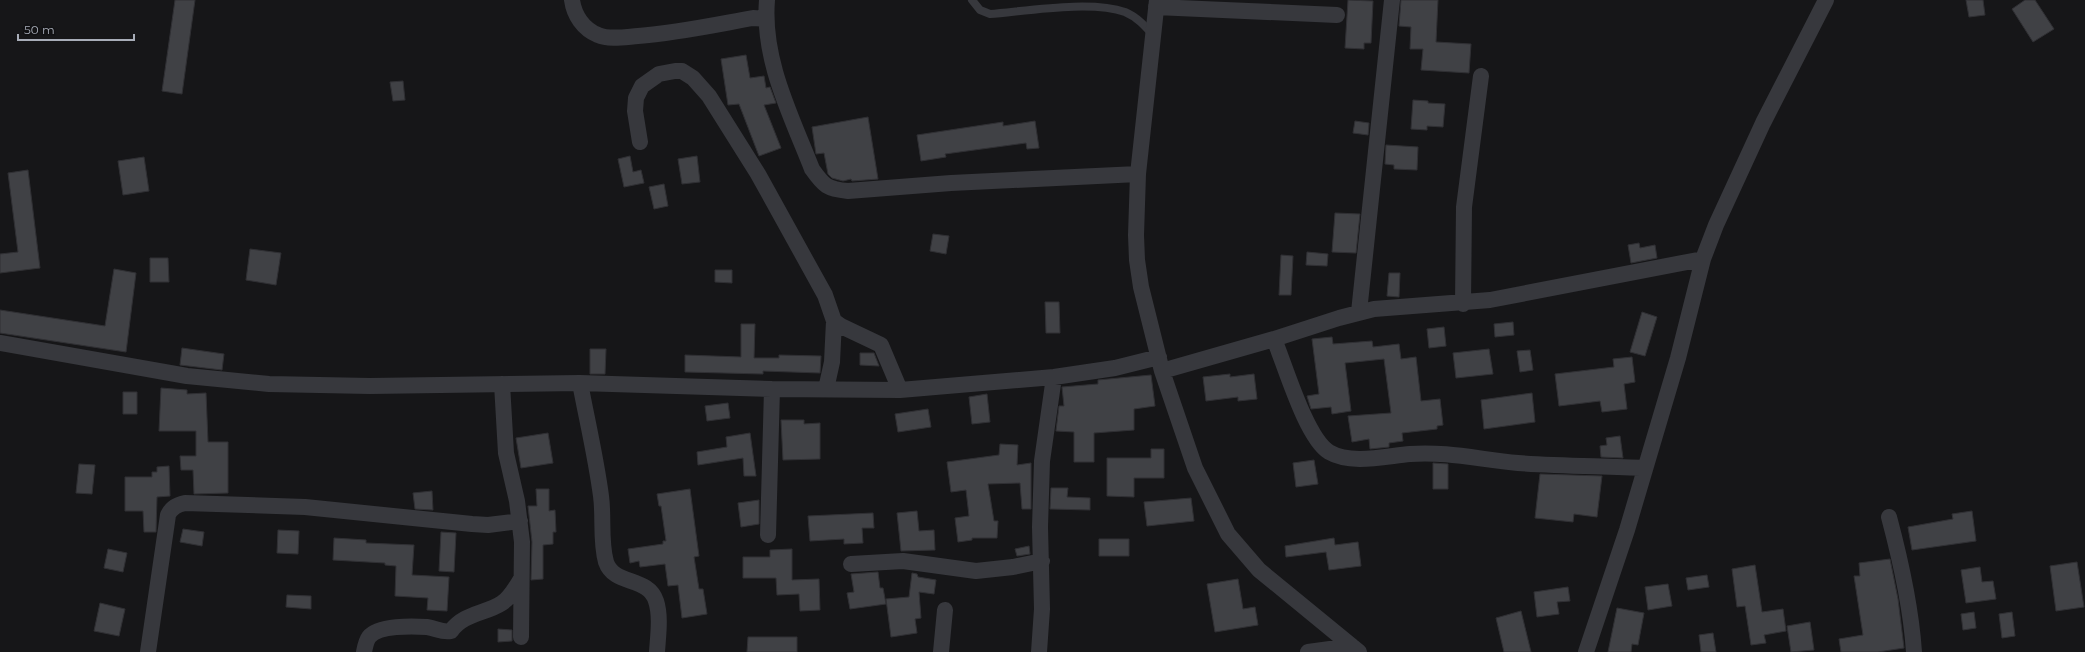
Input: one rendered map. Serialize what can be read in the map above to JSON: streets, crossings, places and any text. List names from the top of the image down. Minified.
{"scale_bar":"50 m"}
